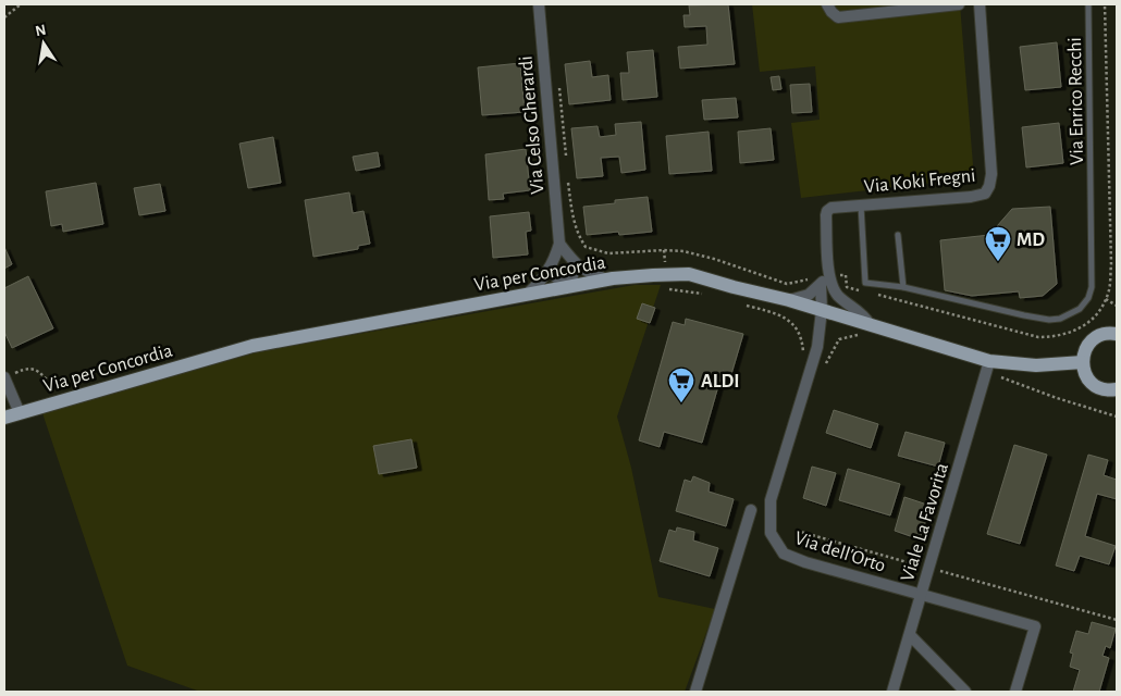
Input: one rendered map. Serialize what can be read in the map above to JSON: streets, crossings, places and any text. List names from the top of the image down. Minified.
{"streets":{"main road":["Via per Concordia"],"street":["Via Celso Gherardi","Via Koki Fregni","Viale La Favorita","Via dell'Orto"],"lane":["Via Enrico Recchi"]},"crossings":[["Via Enrico Recchi","Via Koki Fregni"],["Via Celso Gherardi","Via per Concordia"],["Via per Concordia","Viale La Favorita"],["Via per Concordia","Via dell'Orto"],["Viale La Favorita","Via dell'Orto"]],"places":{"supermarket":["MD","ALDI"]},"north":"top"}
